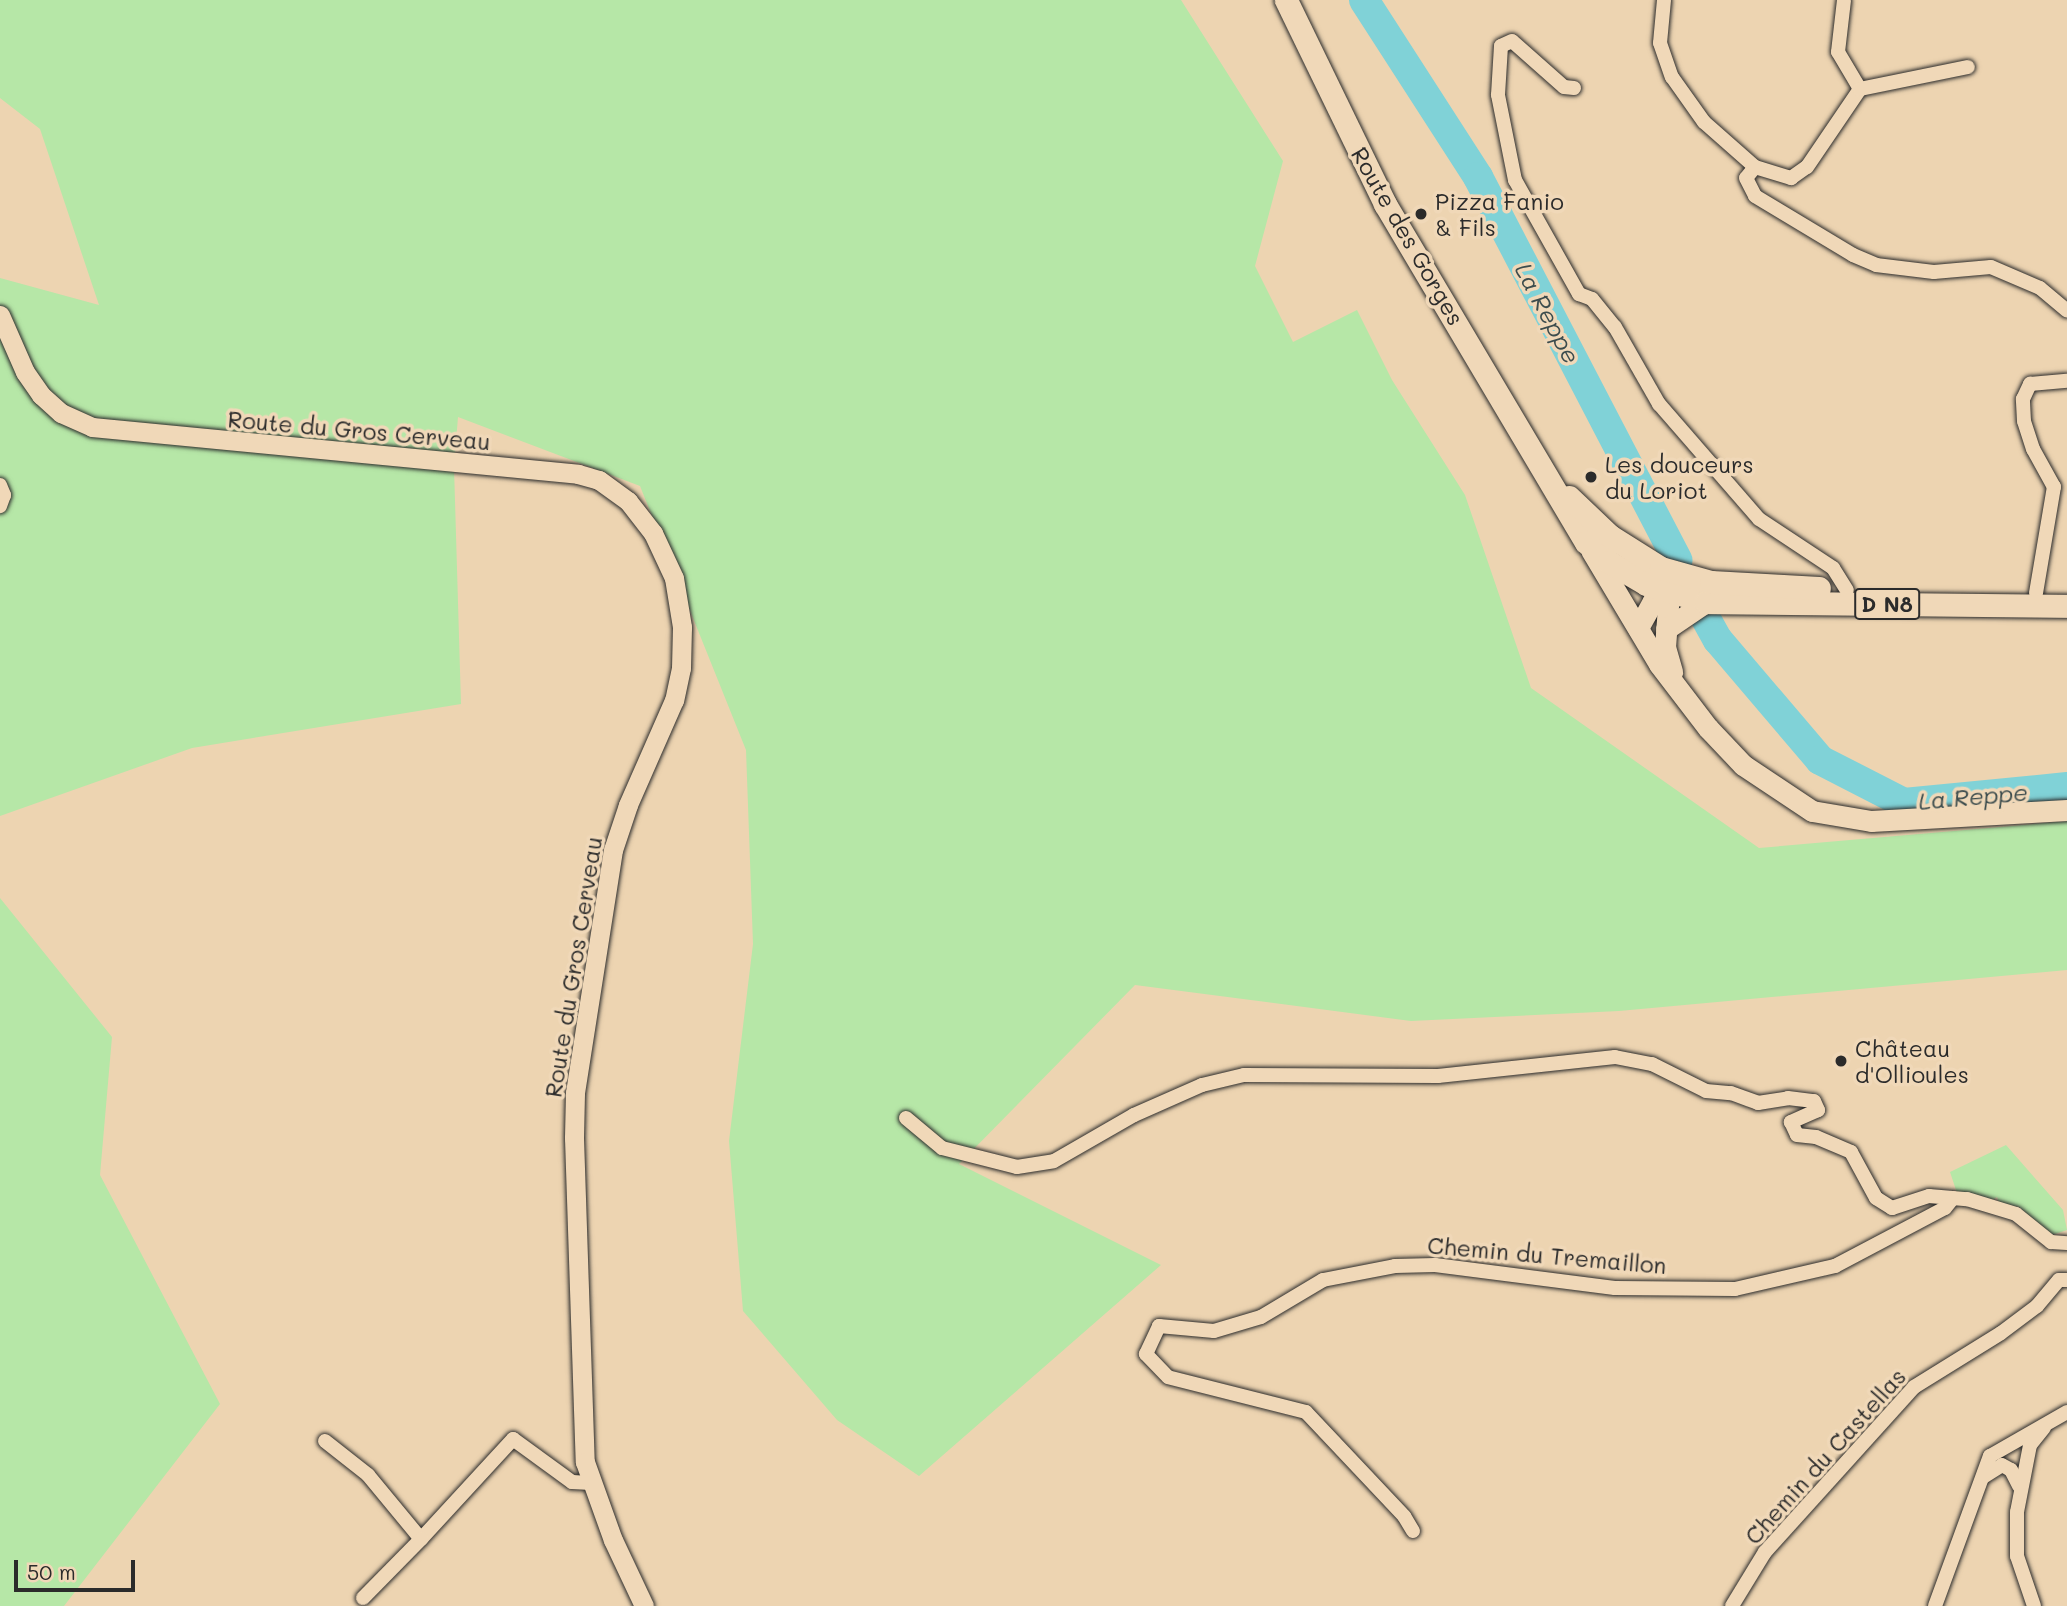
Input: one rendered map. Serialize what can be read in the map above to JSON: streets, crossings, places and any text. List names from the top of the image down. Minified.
{"streets":{"main road":["Route des Gorges","D N8"],"street":["Route du Gros Cerveau","Chemin du Tremaillon","Chemin du Castellas"]},"water":["La Reppe"],"places":["Pizza Fanio & Fils","Les douceurs du Loriot","Château d'Ollioules"],"scale_bar":"50 m"}
